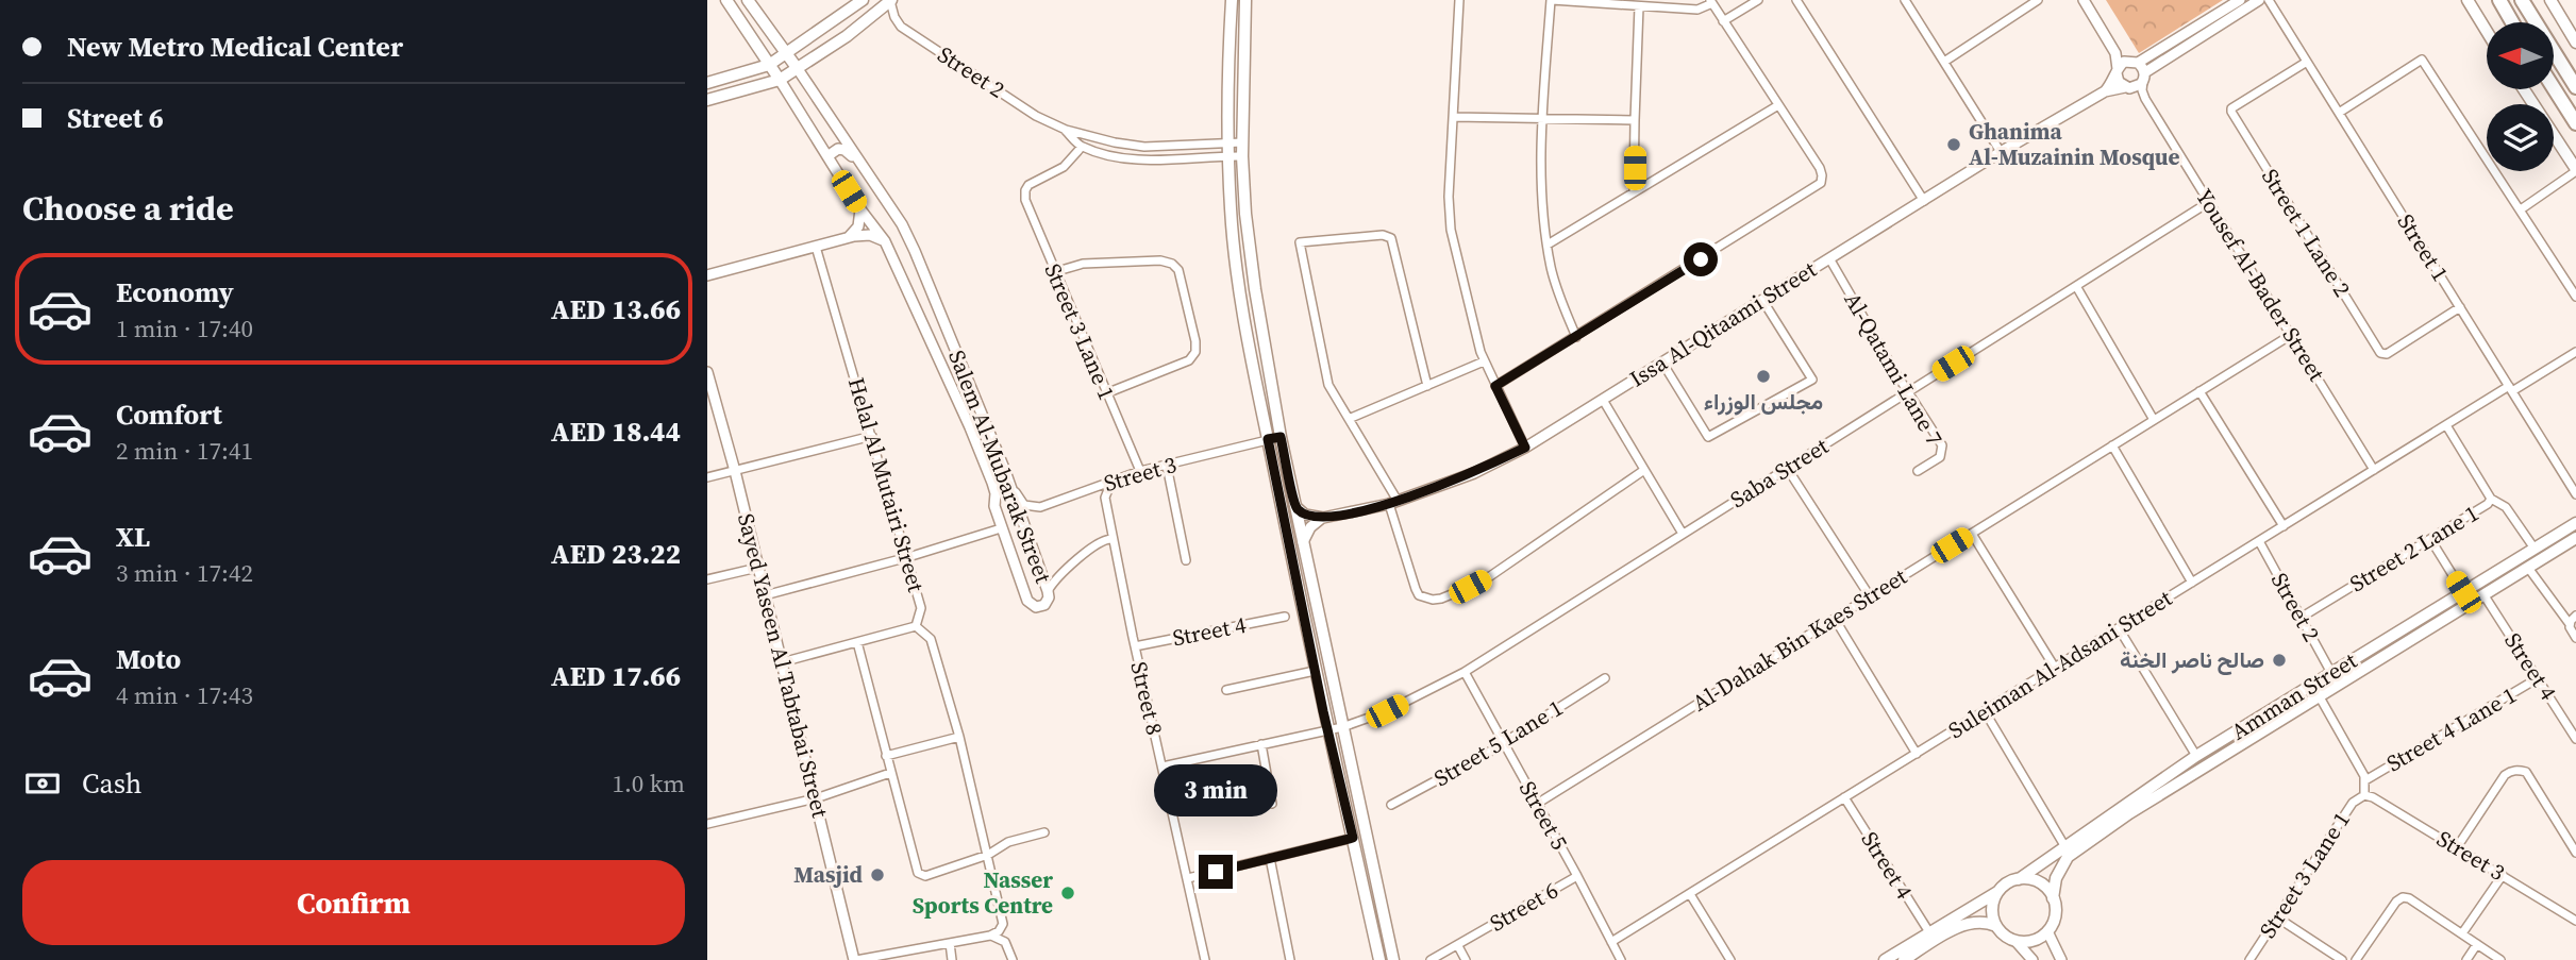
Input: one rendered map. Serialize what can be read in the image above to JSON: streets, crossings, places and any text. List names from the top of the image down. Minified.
{"streets":{"main road":["Salem Al-Mubarak Street","Amman Street"],"street":["Street 2","Street 1 Lane 2","Street 1","Yousef Al-Bader Street","Issa Al-Qitaami Street","Street 3 Lane 1","Al-Qatami Lane 7","Saba Street","Street 3","Helal Al Mutairi Street","Street 2 Lane 1","Street 4","Al-Dahak Bin Kaes Street","Suleiman Al-Adsani Street","Sayed Yaseen Al Tabtabai Street","Street 8","Street 4 Lane 1","Street 5 Lane 1","Street 5","Street 6"]},"crossings":[["Street 2","Street 3 Lane 1"],["Street 2","Street 2 Lane 1"],["Street 2","Suleiman Al-Adsani Street"],["Street 2","Amman Street"],["Street 1 Lane 2","Street 1"],["Street 1","Suleiman Al-Adsani Street"],["Yousef Al-Bader Street","Issa Al-Qitaami Street"],["Yousef Al-Bader Street","Saba Street"],["Yousef Al-Bader Street","Al-Dahak Bin Kaes Street"],["Yousef Al-Bader Street","Suleiman Al-Adsani Street"],["Issa Al-Qitaami Street","Al-Qatami Lane 7"],["Street 3 Lane 1","Street 3"],["Al-Qatami Lane 7","Saba Street"],["Salem Al-Mubarak Street","Street 3"],["Saba Street","Street 5"],["Street 3","Street 8"],["Street 2 Lane 1","Suleiman Al-Adsani Street"],["Street 4","Suleiman Al-Adsani Street"],["Street 4","Amman Street"],["Street 4","Street 8"],["Street 4","Street 4 Lane 1"],["Al-Dahak Bin Kaes Street","Street 5"],["Suleiman Al-Adsani Street","Street 5"],["Street 5 Lane 1","Street 5"],["Street 5","Street 6"]],"places":["Ghanima Al-Muzainin Mosque","مجلس الوزراء","صالح ناصر الخنة","Masjid","Nasser Sports Centre"],"north":"left","page":{"banner":["New Metro Medical Center","Street 6"],"heading":"Choose a ride","list":[{"name":"Economy","note":"1 min · 17:40","value":"AED 13.66"},{"name":"Comfort","note":"2 min · 17:41","value":"AED 18.44"},{"name":"XL","note":"3 min · 17:42","value":"AED 23.22"},{"name":"Moto","note":"4 min · 17:43","value":"AED 17.66"}],"pay":["Cash","1.0 km"],"bubble":"3 min","buttons":"Confirm"}}
